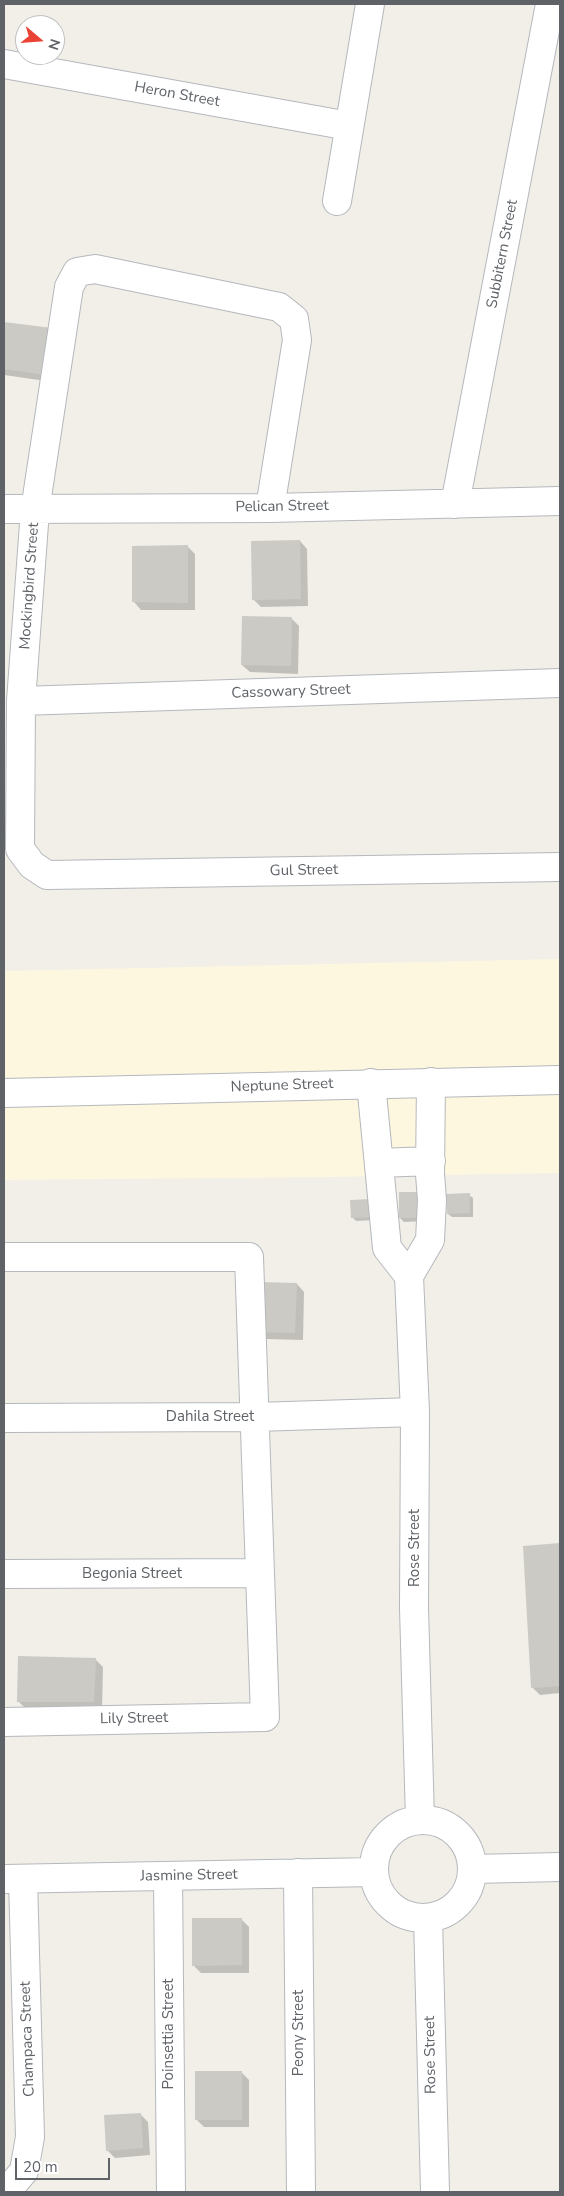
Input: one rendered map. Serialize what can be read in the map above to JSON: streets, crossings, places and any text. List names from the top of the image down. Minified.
{"streets":{"street":["Heron Street","Subbitern Street","Pelican Street","Mockingbird Street","Cassowary Street","Gul Street","Neptune Street","Dahila Street","Rose Street","Begonia Street","Lily Street","Jasmine Street","Peony Street","Poinsettia Street","Champaca Street"]},"crossings":[["Subbitern Street","Pelican Street"],["Pelican Street","Mockingbird Street"],["Mockingbird Street","Cassowary Street"],["Mockingbird Street","Gul Street"],["Dahila Street","Rose Street"],["Rose Street","Jasmine Street"],["Begonia Street","Lily Street"],["Jasmine Street","Peony Street"],["Jasmine Street","Poinsettia Street"],["Jasmine Street","Champaca Street"]],"scale_bar":"20 m","north":"right"}
